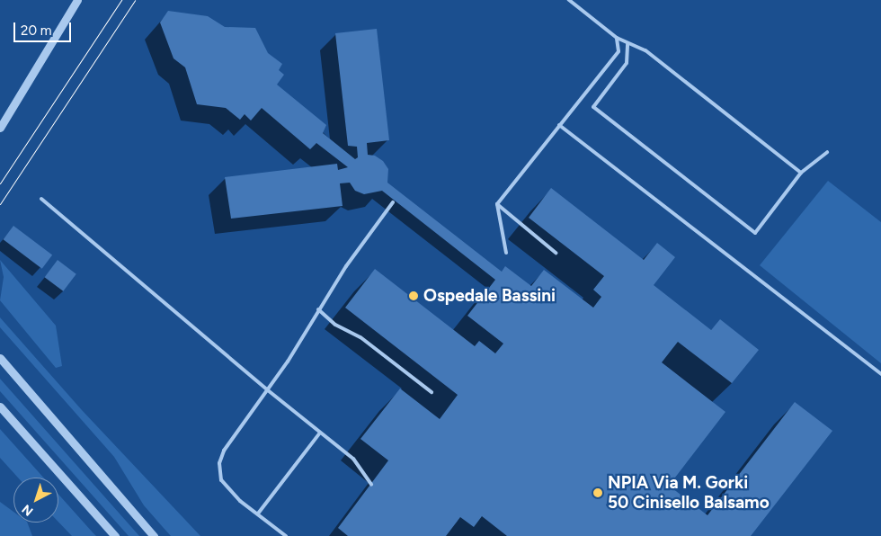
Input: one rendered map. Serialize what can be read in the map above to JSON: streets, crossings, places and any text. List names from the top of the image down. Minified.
{"places":["Ospedale Bassini","NPIA Via M. Gorki 50 Cinisello Balsamo"],"scale_bar":"20 m","north":"bottom left"}
